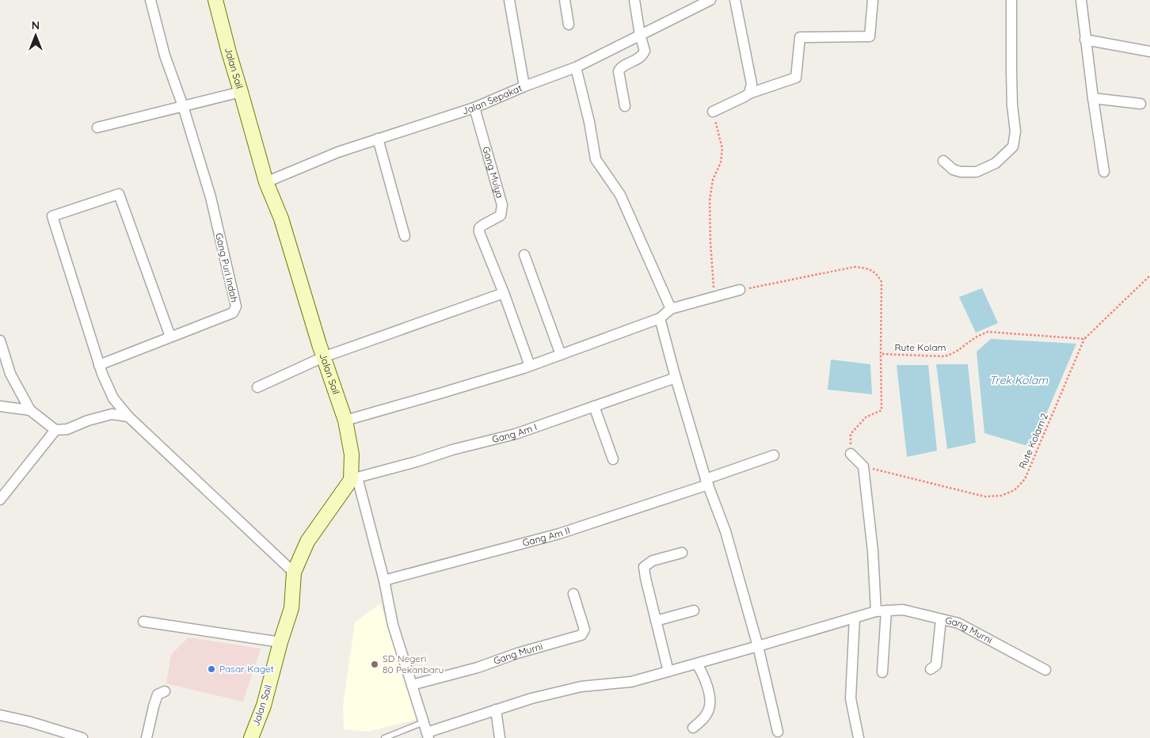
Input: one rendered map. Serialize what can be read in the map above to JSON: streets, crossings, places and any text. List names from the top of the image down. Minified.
{"streets":{"street":["Jalan Sail","Jalan Sepakat","Gang Mulya","Gang Puri Indah","Gang Am I","Gang Am II","Gang Murni"],"path":["Rute Kolam","Rute Kolam 2"]},"crossings":[["Jalan Sail","Jalan Sepakat"],["Jalan Sail","Gang Am I"],["Jalan Sepakat","Gang Mulya"],["Rute Kolam","Rute Kolam 2"]],"water":["Trek Kolam"],"places":["SD Negeri 80 Pekanbaru","Pasar Kaget"],"north":"top"}
